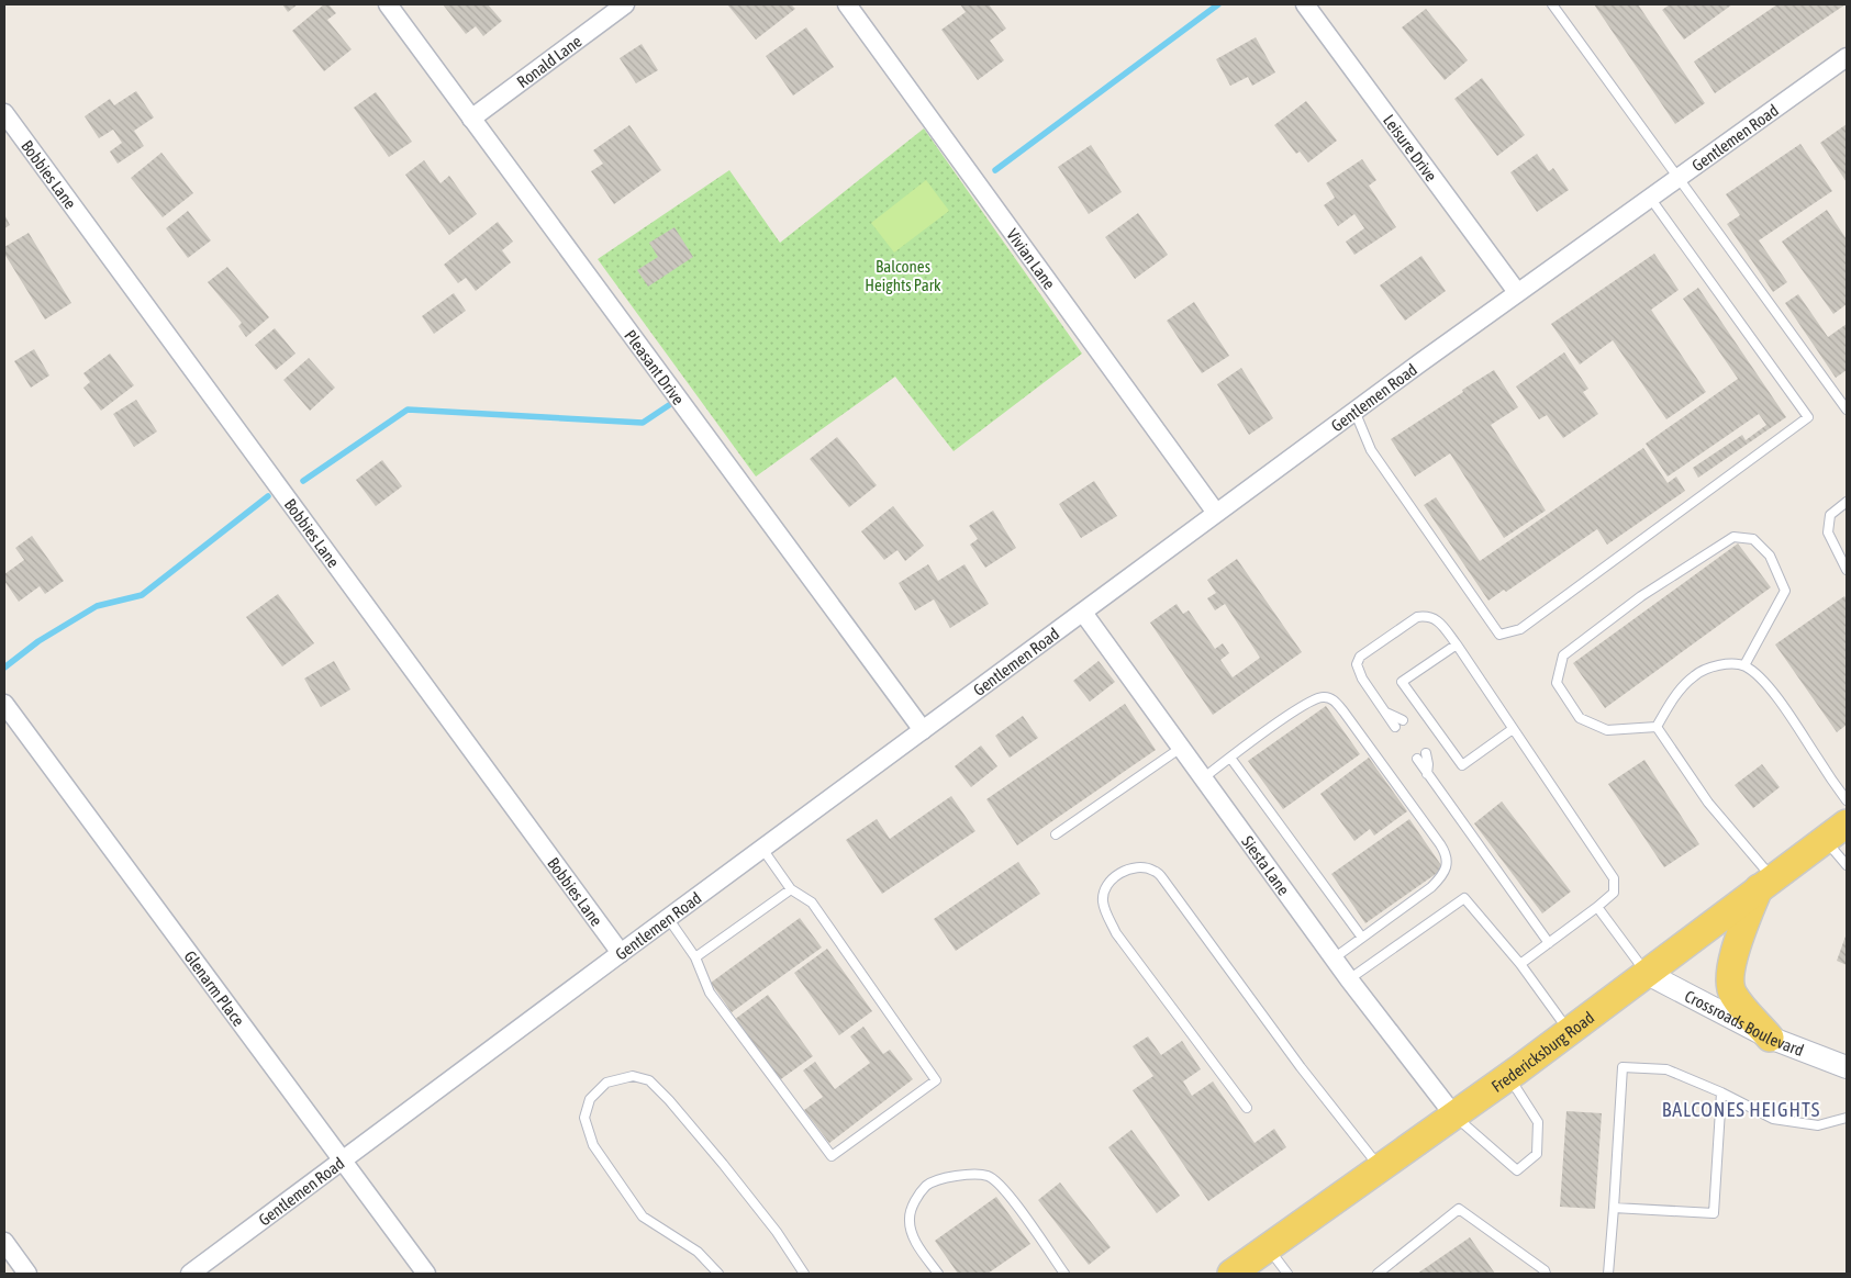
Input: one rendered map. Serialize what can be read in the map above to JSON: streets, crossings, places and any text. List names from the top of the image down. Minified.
{"streets":{"main road":["Fredericksburg Road"],"street":["Ronald Lane","Gentlemen Road","Leisure Drive","Bobbies Lane","Vivian Lane","Pleasant Drive","Siesta Lane","Glenarm Place","Crossroads Boulevard"]},"crossings":[["Ronald Lane","Pleasant Drive"],["Gentlemen Road","Leisure Drive"],["Gentlemen Road","Bobbies Lane"],["Gentlemen Road","Vivian Lane"],["Gentlemen Road","Pleasant Drive"],["Gentlemen Road","Siesta Lane"],["Gentlemen Road","Glenarm Place"],["Siesta Lane","Fredericksburg Road"],["Crossroads Boulevard","Fredericksburg Road"]],"districts":["BALCONES HEIGHTS"],"parks":["Balcones Heights Park"]}
